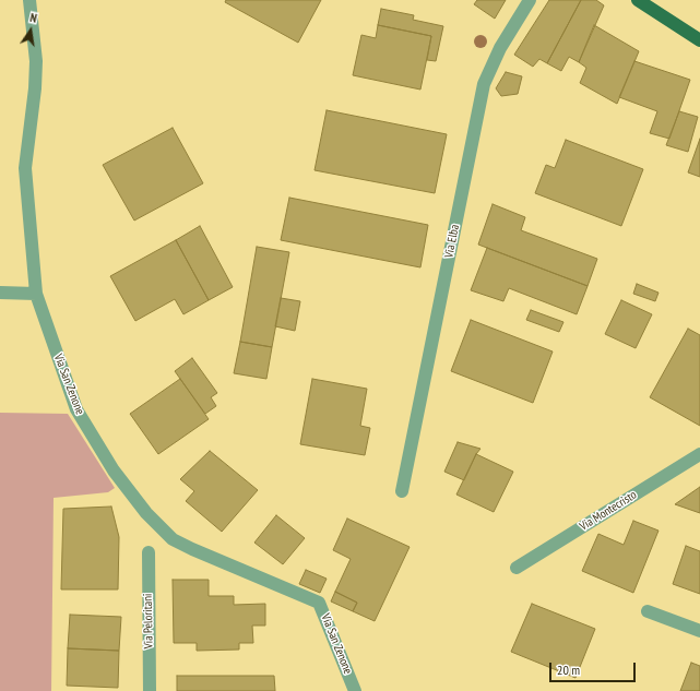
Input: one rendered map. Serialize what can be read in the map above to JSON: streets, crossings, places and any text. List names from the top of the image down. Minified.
{"streets":{"street":["Via Elba","Via San Zenone","Via Montecristo","Via Peloritani"]},"scale_bar":"20 m","north":"top"}
